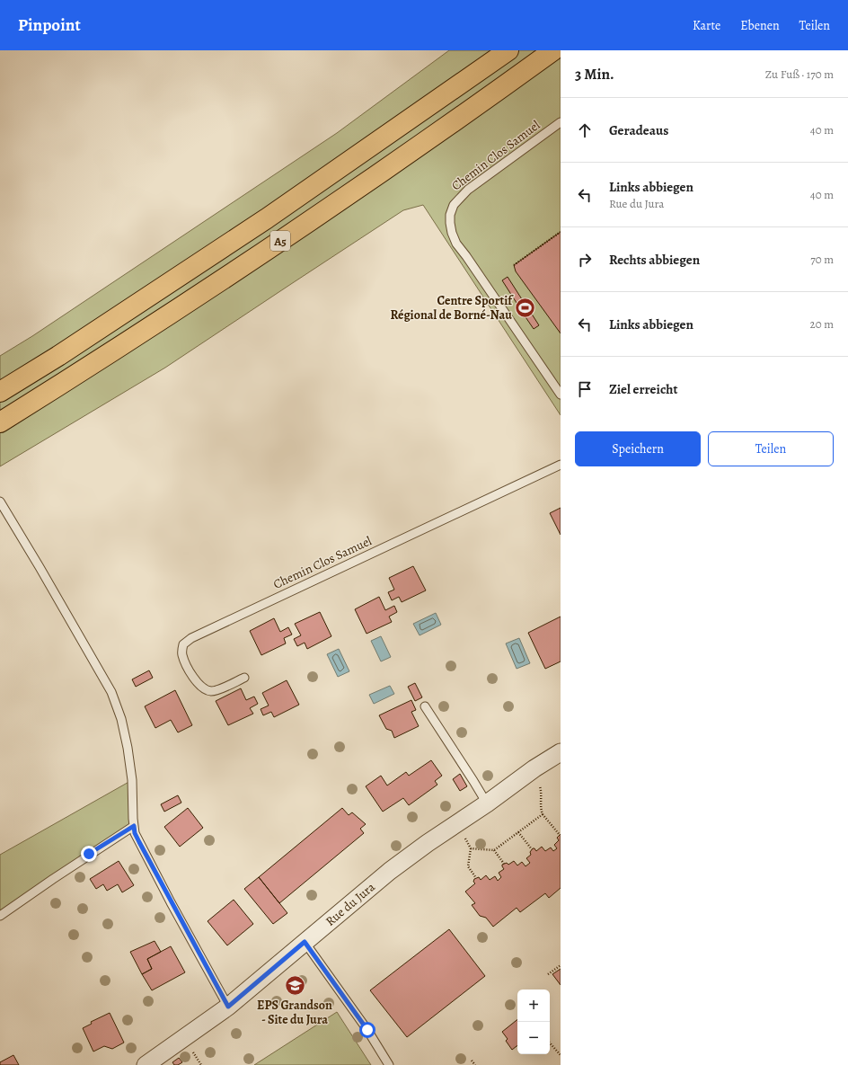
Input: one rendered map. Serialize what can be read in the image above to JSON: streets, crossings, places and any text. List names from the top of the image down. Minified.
{"streets":{"highway":["A5"],"street":["Rue du Jura"],"lane":["Chemin Clos Samuel"]},"places":{"sports":["Centre Sportif Régional de Borné-Nau"],"school or university":["EPS Grandson - Site du Jura"]},"page":{"header":"Pinpoint","nav":["Karte","Ebenen","Teilen"],"heading":["3 Min.","Zu Fuß · 170 m"],"list":[["Geradeaus","40 m"],["Links abbiegen","Rue du Jura","40 m"],["Rechts abbiegen","70 m"],["Links abbiegen","20 m"],"Ziel erreicht"],"buttons":["Speichern","Teilen"],"map_buttons":["+","−"]}}
